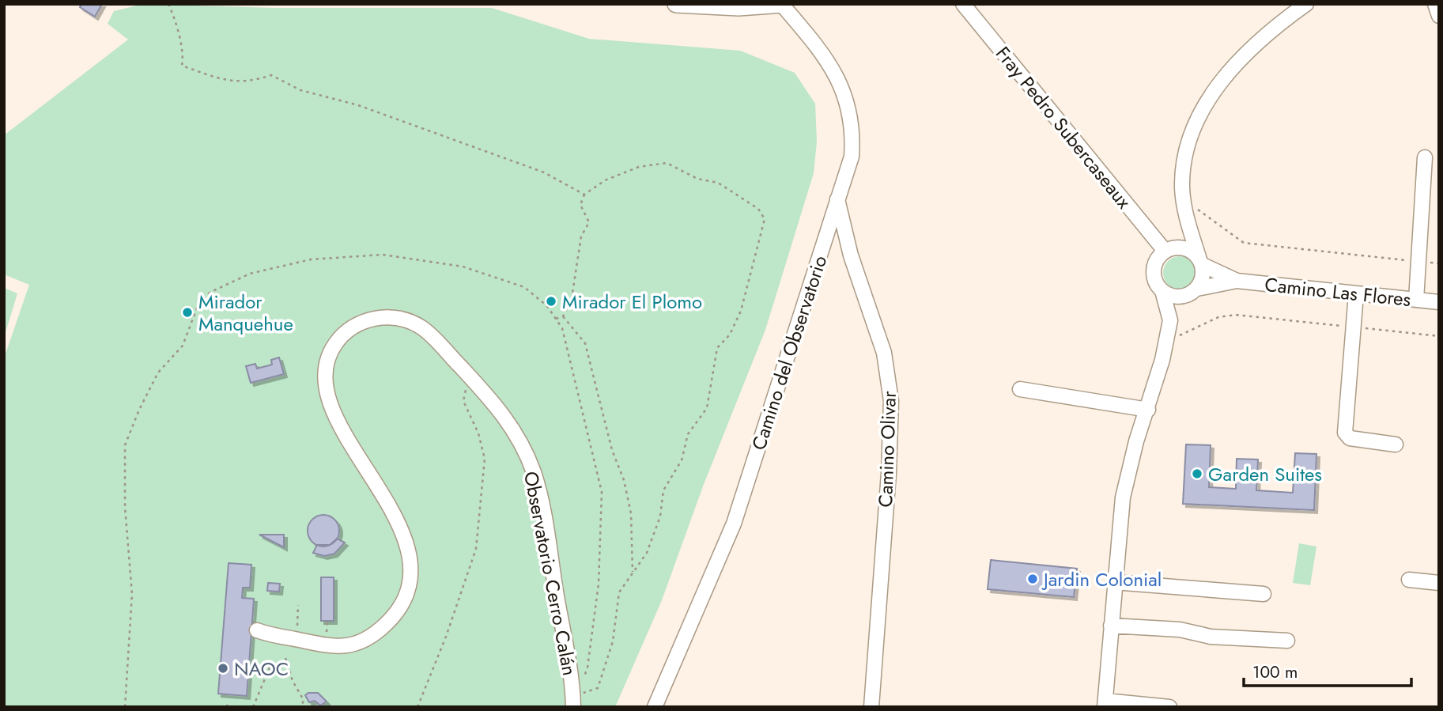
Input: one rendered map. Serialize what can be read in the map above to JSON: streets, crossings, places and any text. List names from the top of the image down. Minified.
{"streets":{"street":["Fray Pedro Subercaseaux","Camino Las Flores","Camino del Observatorio","Camino Olivar","Observatorio Cerro Calán"]},"crossings":[["Fray Pedro Subercaseaux","Camino Las Flores"],["Camino del Observatorio","Camino Olivar"]],"places":["Mirador El Plomo","Mirador Manquehue","Garden Suites","Jardin Colonial","NAOC"],"scale_bar":"100 m"}
